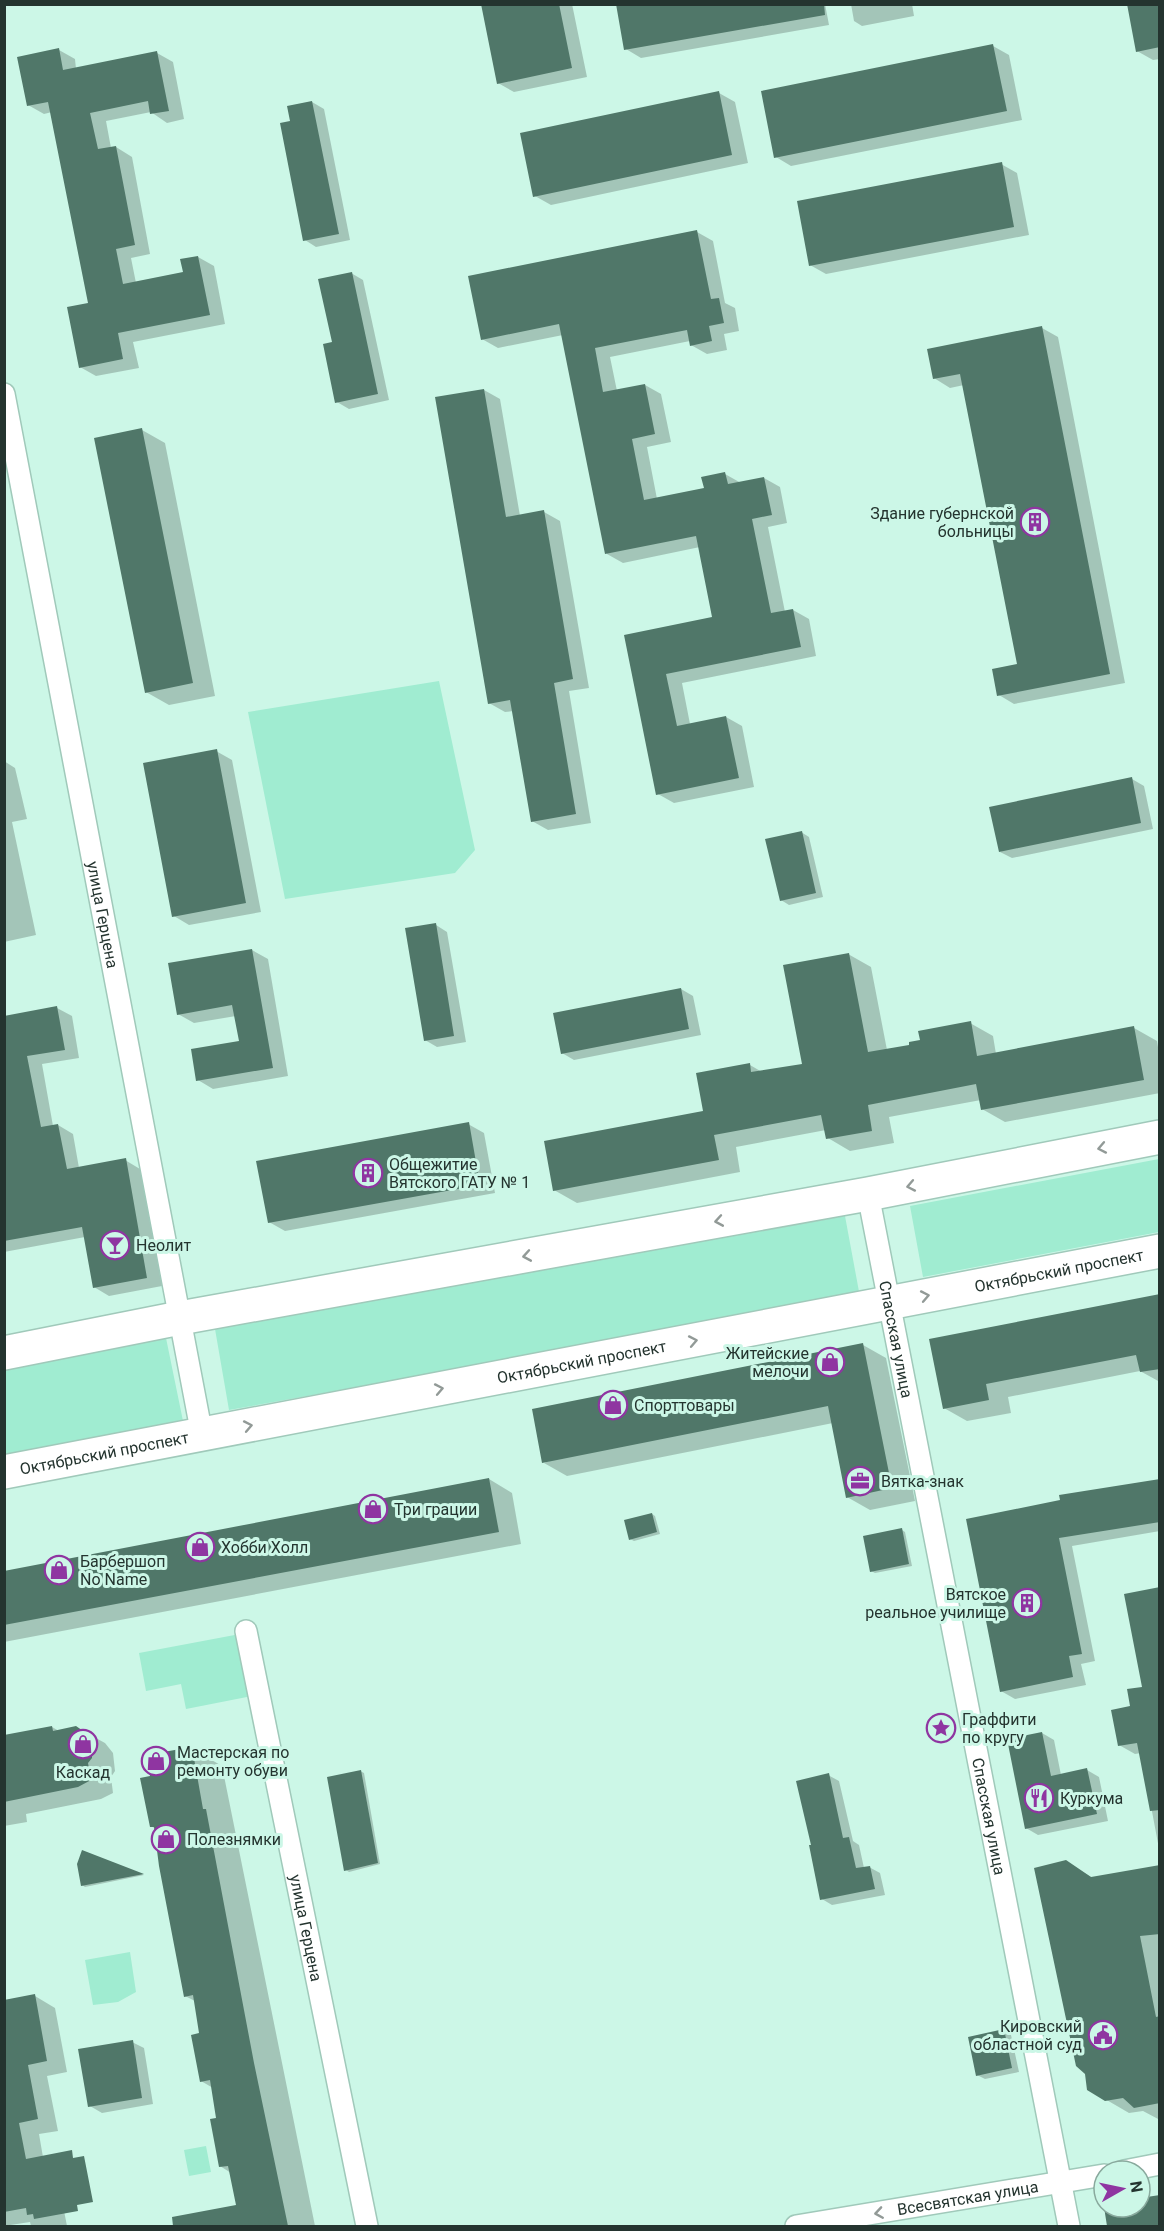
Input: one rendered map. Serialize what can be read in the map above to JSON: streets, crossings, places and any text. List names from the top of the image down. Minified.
{"streets":{"main road":["Октябрьский проспект"],"street":["улица Герцена","Спасская улица","Всесвятская улица"]},"crossings":[["улица Герцена","Октябрьский проспект"],["Октябрьский проспект","Спасская улица"],["Спасская улица","Всесвятская улица"]],"one_way":["Всесвятская улица"],"places":{"building":["Здание губернской больницы","Общежитие Вятского ГАТУ № 1","Вятское реальное училище"],"bar":["Неолит"],"shop":["Житейские мелочи","Спорттовары","Три грации","Хобби Холл","Барбершоп No Name","Каскад","Мастерская по ремонту обуви","Полезнямки"],"office":["Вятка-знак"],"place":["Граффити по кругу"],"restaurant":["Куркума"],"public building":["Кировский областной суд"]},"north":"right"}
